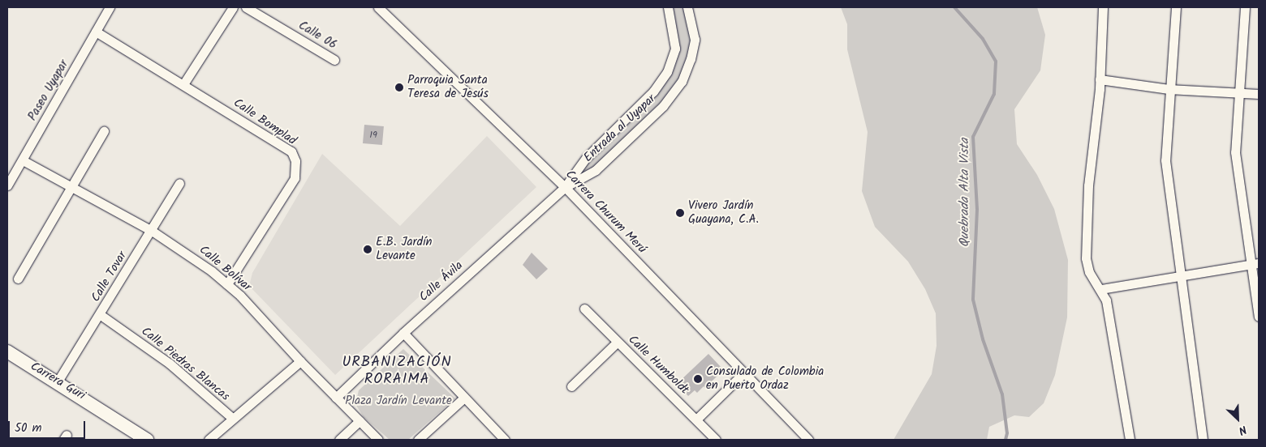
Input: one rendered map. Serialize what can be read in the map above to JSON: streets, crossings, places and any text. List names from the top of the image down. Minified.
{"streets":{"street":["Calle 06","Paseo Uyapar","Calle Bomplad","Entrada al Uyapar","Carrera Churum Merú","Calle Bolívar","Calle Tovar","Calle Ávila","Calle Piedras Blancas","Calle Humboldt","Carrera Guri"]},"crossings":[["Paseo Uyapar","Calle Bomplad"],["Paseo Uyapar","Calle Bolívar"],["Calle Bomplad","Calle Bolívar"],["Entrada al Uyapar","Carrera Churum Merú"],["Entrada al Uyapar","Calle Ávila"],["Carrera Churum Merú","Calle Ávila"],["Calle Bolívar","Calle Tovar"],["Calle Bolívar","Calle Ávila"],["Calle Tovar","Calle Piedras Blancas"],["Calle Tovar","Carrera Guri"]],"districts":["URBANIZACIÓN RORAIMA"],"water":["Quebrada Alta Vista"],"parks":["Plaza Jardín Levante"],"places":["Parroquia Santa Teresa de Jesús","Vivero Jardín Guayana, C.A.","E.B. Jardín Levante","Consulado de Colombia en Puerto Ordaz"],"house_numbers":["19"],"scale_bar":"50 m","north":"bottom right"}
